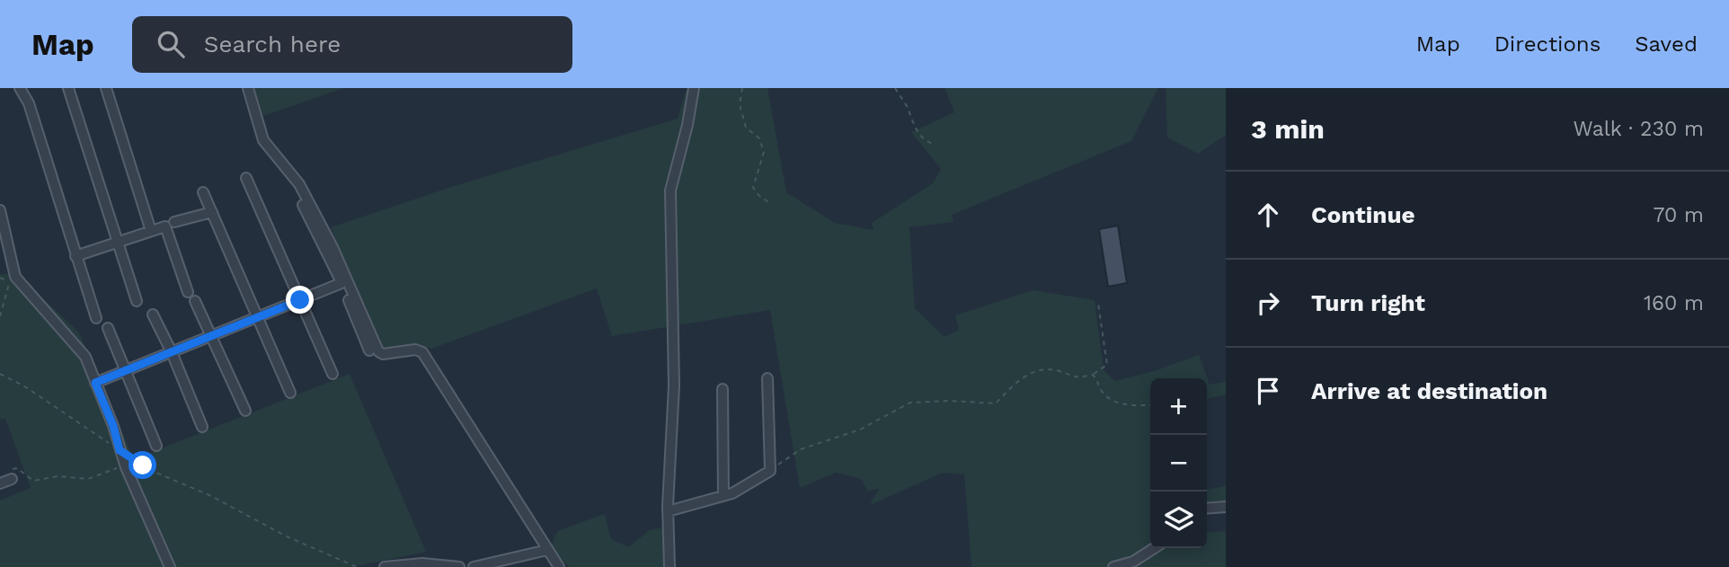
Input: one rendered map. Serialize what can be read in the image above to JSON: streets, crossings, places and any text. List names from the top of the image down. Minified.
{"page":{"header":"Map","search":"Search here","nav":["Map","Directions","Saved"],"heading":["3 min","Walk · 230 m"],"list":[["Continue","70 m"],["Turn right","160 m"],"Arrive at destination"],"map_buttons":["+","−"]}}
